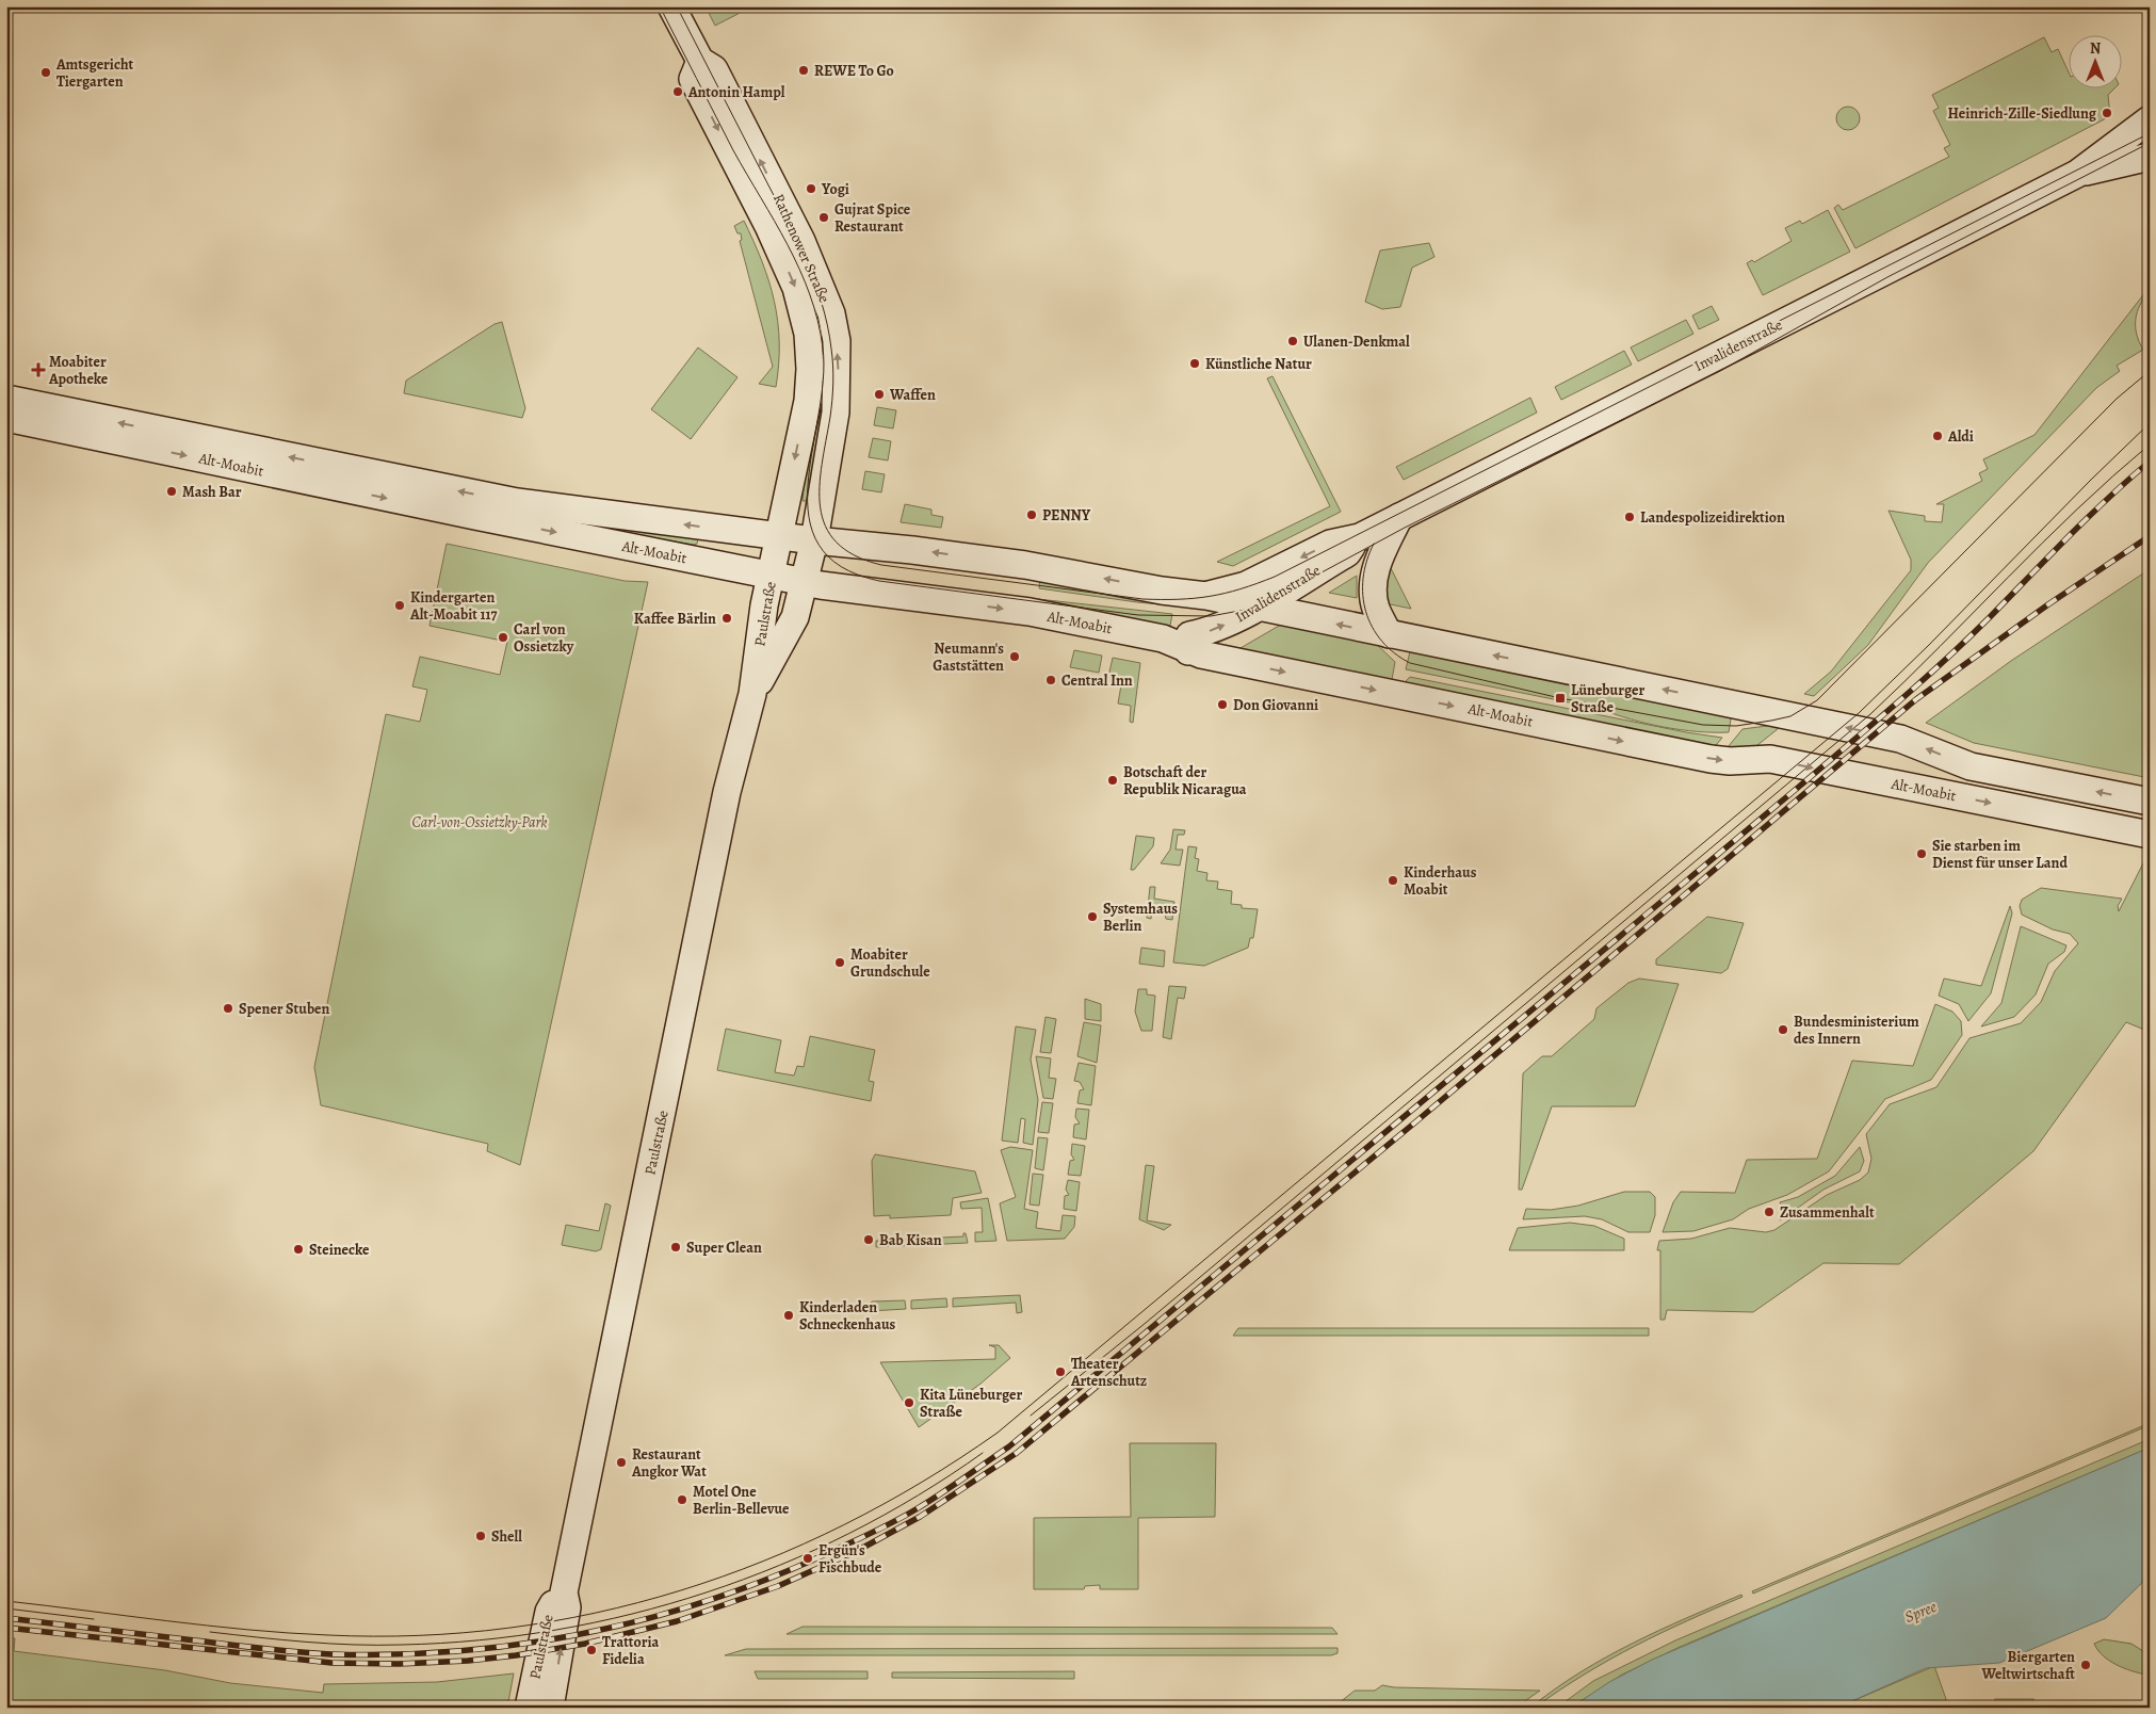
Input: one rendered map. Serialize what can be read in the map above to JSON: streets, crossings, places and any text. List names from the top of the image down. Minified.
{"streets":{"main road":["Rathenower Straße","Invalidenstraße","Alt-Moabit","Paulstraße"]},"crossings":[["Rathenower Straße","Alt-Moabit"],["Rathenower Straße","Paulstraße"],["Invalidenstraße","Alt-Moabit"],["Alt-Moabit","Paulstraße"]],"water":["Spree"],"parks":["Carl-von-Ossietzky-Park"],"places":{"other":["REWE To Go","Amtsgericht Tiergarten","Antonin Hampl","Heinrich-Zille-Siedlung","Yogi","Gujrat Spice Restaurant","Ulanen-Denkmal","Künstliche Natur","Waffen","Aldi","Mash Bar","PENNY","Landespolizeidirektion","Kindergarten Alt-Moabit 117","Kaffee Bärlin","Carl von Ossietzky","Neumann's Gaststätten","Central Inn","Don Giovanni","Botschaft der Republik Nicaragua","Sie starben im Dienst für unser Land","Kinderhaus Moabit","Systemhaus Berlin","Moabiter Grundschule","Spener Stuben","Bundesministerium des Innern","Zusammenhalt","Bab Kisan","Super Clean","Steinecke","Kinderladen Schneckenhaus","Theater Artenschutz","Kita Lüneburger Straße","Restaurant Angkor Wat","Motel One Berlin-Bellevue","Shell","Ergün's Fischbude","Trattoria Fidelia","Biergarten Weltwirtschaft"],"health":["Moabiter Apotheke"],"transit":["Lüneburger Straße"]},"north":"top"}
